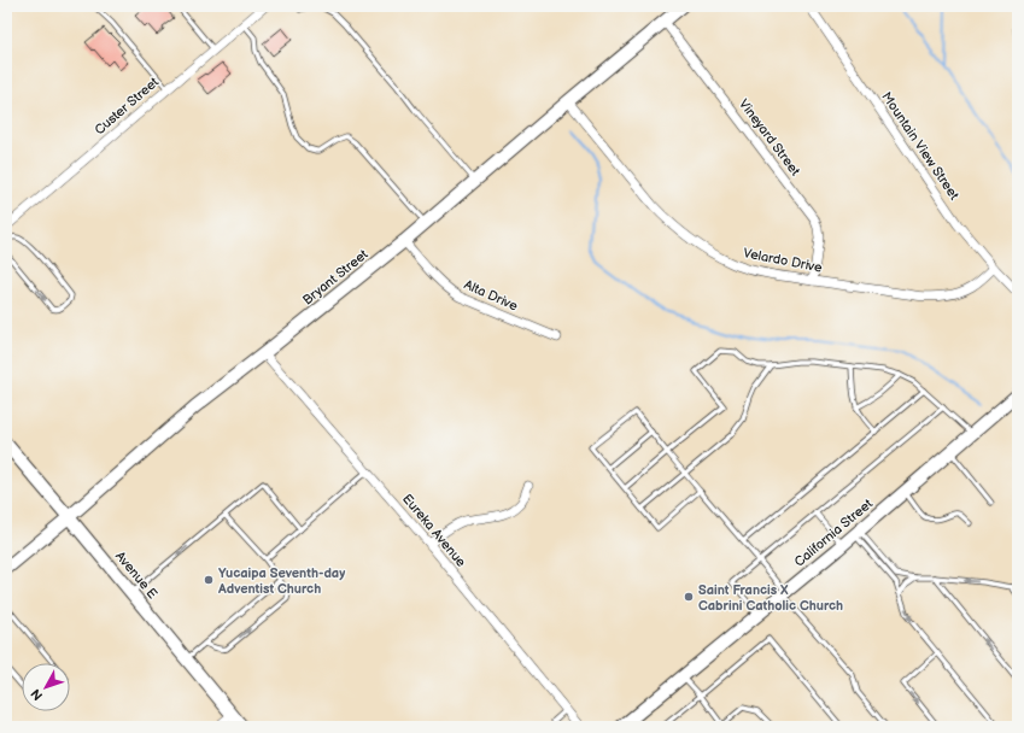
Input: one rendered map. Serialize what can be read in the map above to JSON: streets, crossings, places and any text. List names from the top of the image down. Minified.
{"streets":{"street":["Custer Street","Vineyard Street","Mountain View Street","Velardo Drive","Bryant Street","Alta Drive","Eureka Avenue","California Street","Avenue E"]},"crossings":[["Vineyard Street","Velardo Drive"],["Vineyard Street","Bryant Street"],["Mountain View Street","Velardo Drive"],["Velardo Drive","Bryant Street"],["Bryant Street","Alta Drive"],["Bryant Street","Eureka Avenue"],["Bryant Street","Avenue E"]],"places":["Yucaipa Seventh-day Adventist Church","Saint Francis X Cabrini Catholic Church"],"north":"bottom left"}
